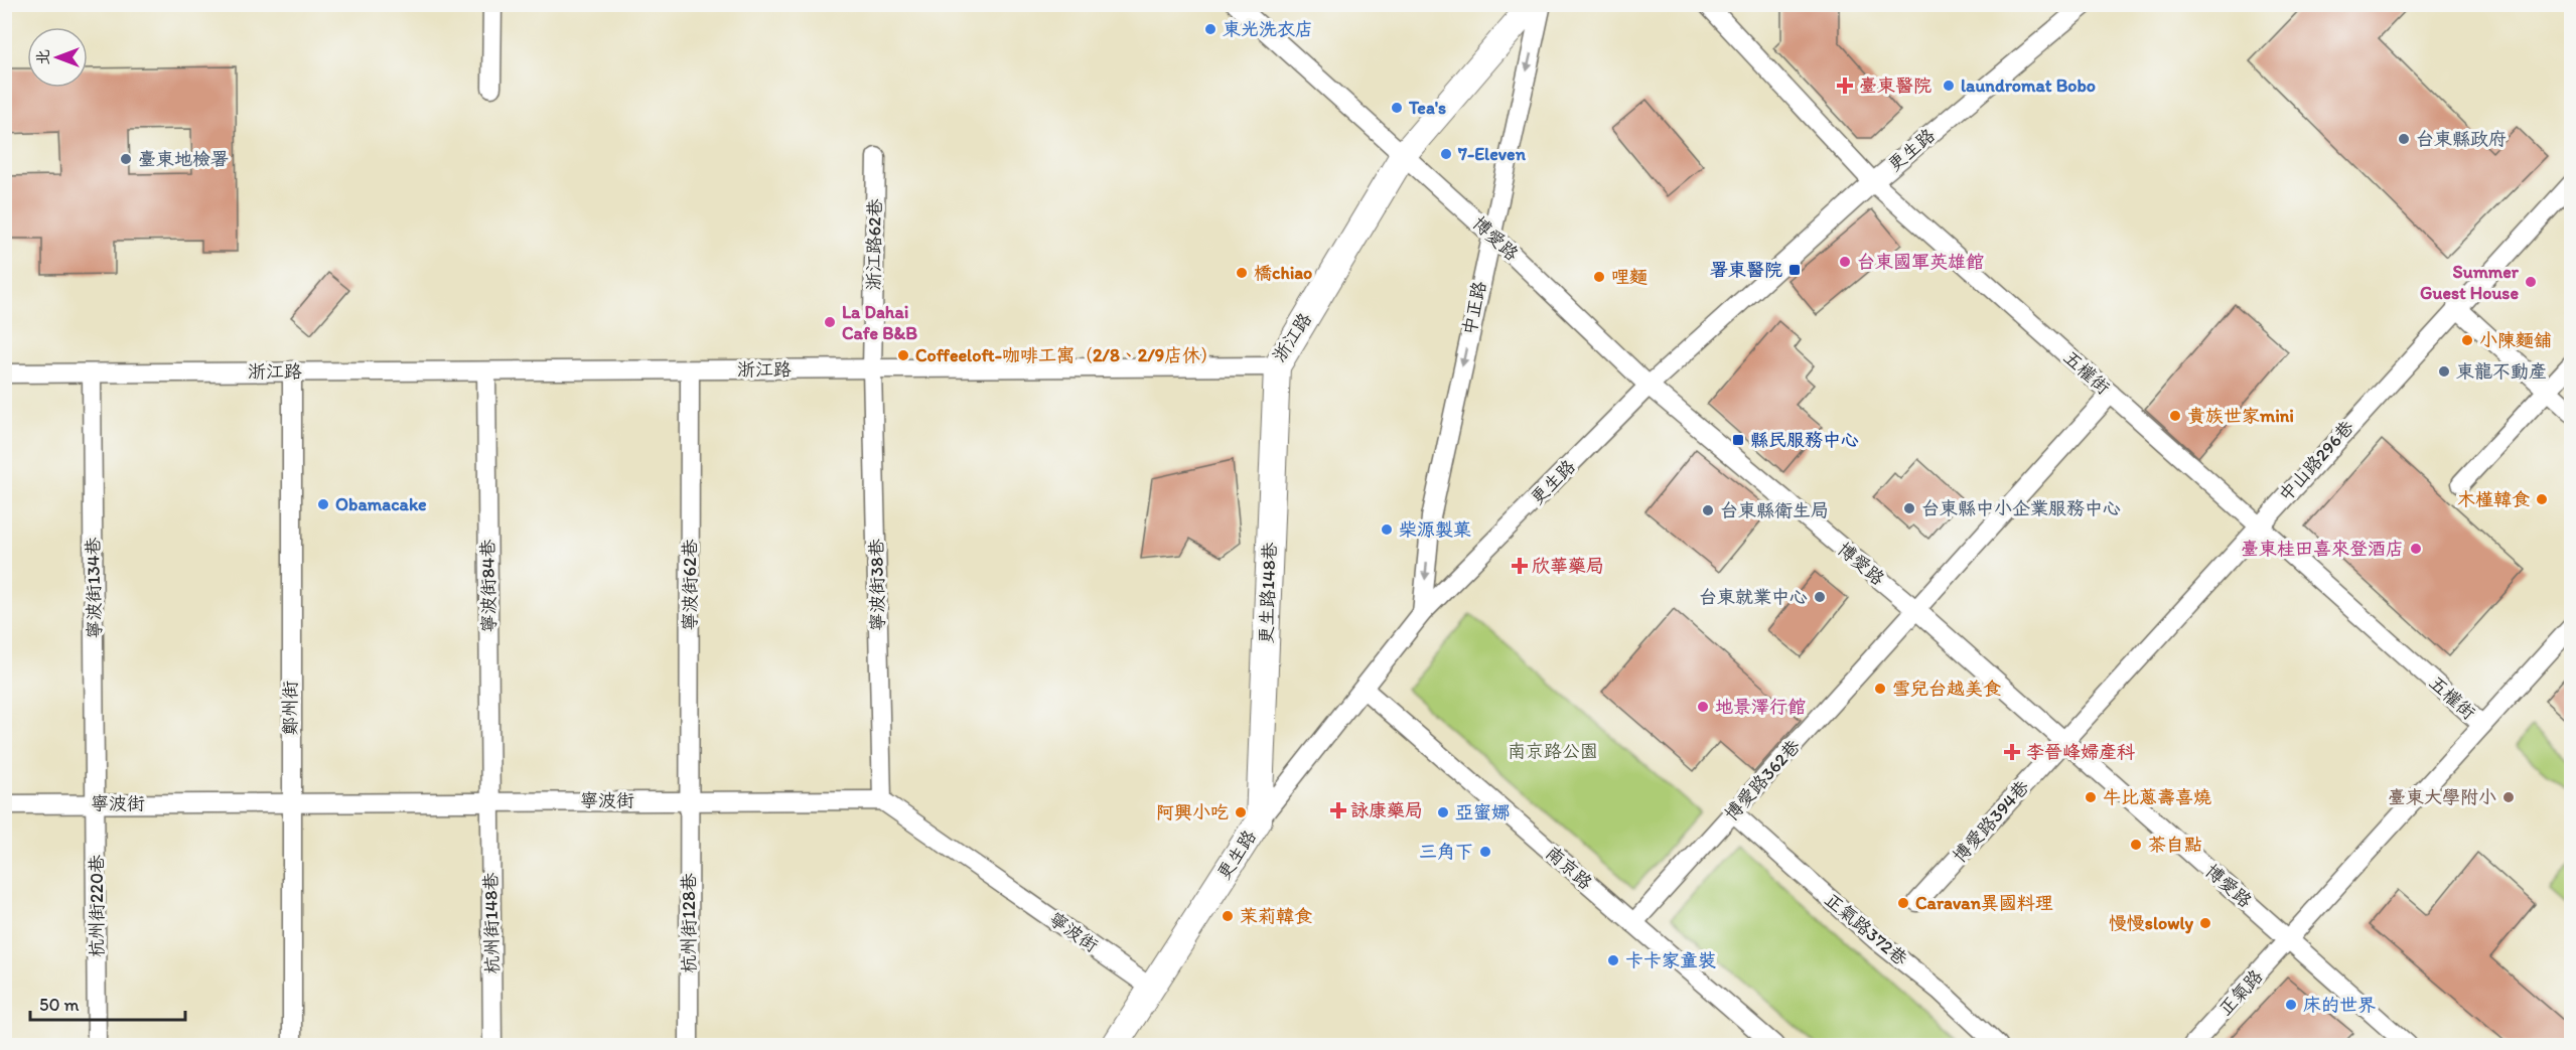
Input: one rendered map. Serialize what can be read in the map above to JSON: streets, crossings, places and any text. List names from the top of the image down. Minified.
{"streets":{"street":["更生路","博愛路","浙江路62巷","中正路","浙江路","五權街","中山路296巷","寧波街62巷","寧波街38巷","寧波街84巷","寧波街134巷","更生路148巷","鄭州街","博愛路362巷","寧波街","博愛路394巷","南京路","杭州街220巷","杭州街148巷","杭州街128巷","正氣路372巷","正氣路"]},"crossings":[["更生路","博愛路"],["更生路","中正路"],["更生路","五權街"],["更生路","更生路148巷"],["更生路","寧波街"],["更生路","南京路"],["博愛路","中正路"],["博愛路","浙江路"],["博愛路","中山路296巷"],["博愛路","博愛路362巷"],["博愛路","博愛路394巷"],["博愛路","正氣路"],["浙江路62巷","浙江路"],["浙江路62巷","寧波街38巷"],["浙江路","寧波街62巷"],["浙江路","寧波街38巷"],["浙江路","寧波街84巷"],["浙江路","寧波街134巷"],["浙江路","更生路148巷"],["浙江路","鄭州街"],["五權街","中山路296巷"],["五權街","博愛路362巷"],["五權街","正氣路"],["中山路296巷","博愛路394巷"],["寧波街62巷","寧波街"],["寧波街62巷","杭州街128巷"],["寧波街38巷","寧波街"],["寧波街84巷","寧波街"],["寧波街84巷","杭州街148巷"],["寧波街134巷","寧波街"],["寧波街134巷","杭州街220巷"],["鄭州街","寧波街"],["博愛路362巷","南京路"],["博愛路362巷","正氣路372巷"],["寧波街","杭州街220巷"],["寧波街","杭州街148巷"],["寧波街","杭州街128巷"]],"one_way":["中正路"],"parks":["南京路公園"],"places":{"other":["東光洗衣店","laundromat Bobo","Tea's","台東縣政府","7-Eleven","臺東地檢署","台東國軍英雄館","橋chiao","哩麵","Summer Guest House","La Dahai Cafe B&B","小陳麵舖","Coffeeloft-咖啡工寓（2/8、2/9店休）","東龍不動產","貴族世家mini","木槿韓食","Obamacake","台東縣中小企業服務中心","台東縣衛生局","柴源製菓","臺東桂田喜來登酒店","台東就業中心","雪兒台越美食","地景澤行館","牛比蔥壽喜燒","臺東大學附小","阿興小吃","亞蜜娜","茶自點","三角下","Caravan異國料理","茉莉韓食","慢慢slowly","卡卡家童裝","床的世界"],"health":["臺東醫院","欣華藥局","李晉峰婦產科","詠康藥局"],"transit":["署東醫院","縣民服務中心"]},"scale_bar":"50 m","north":"left"}
